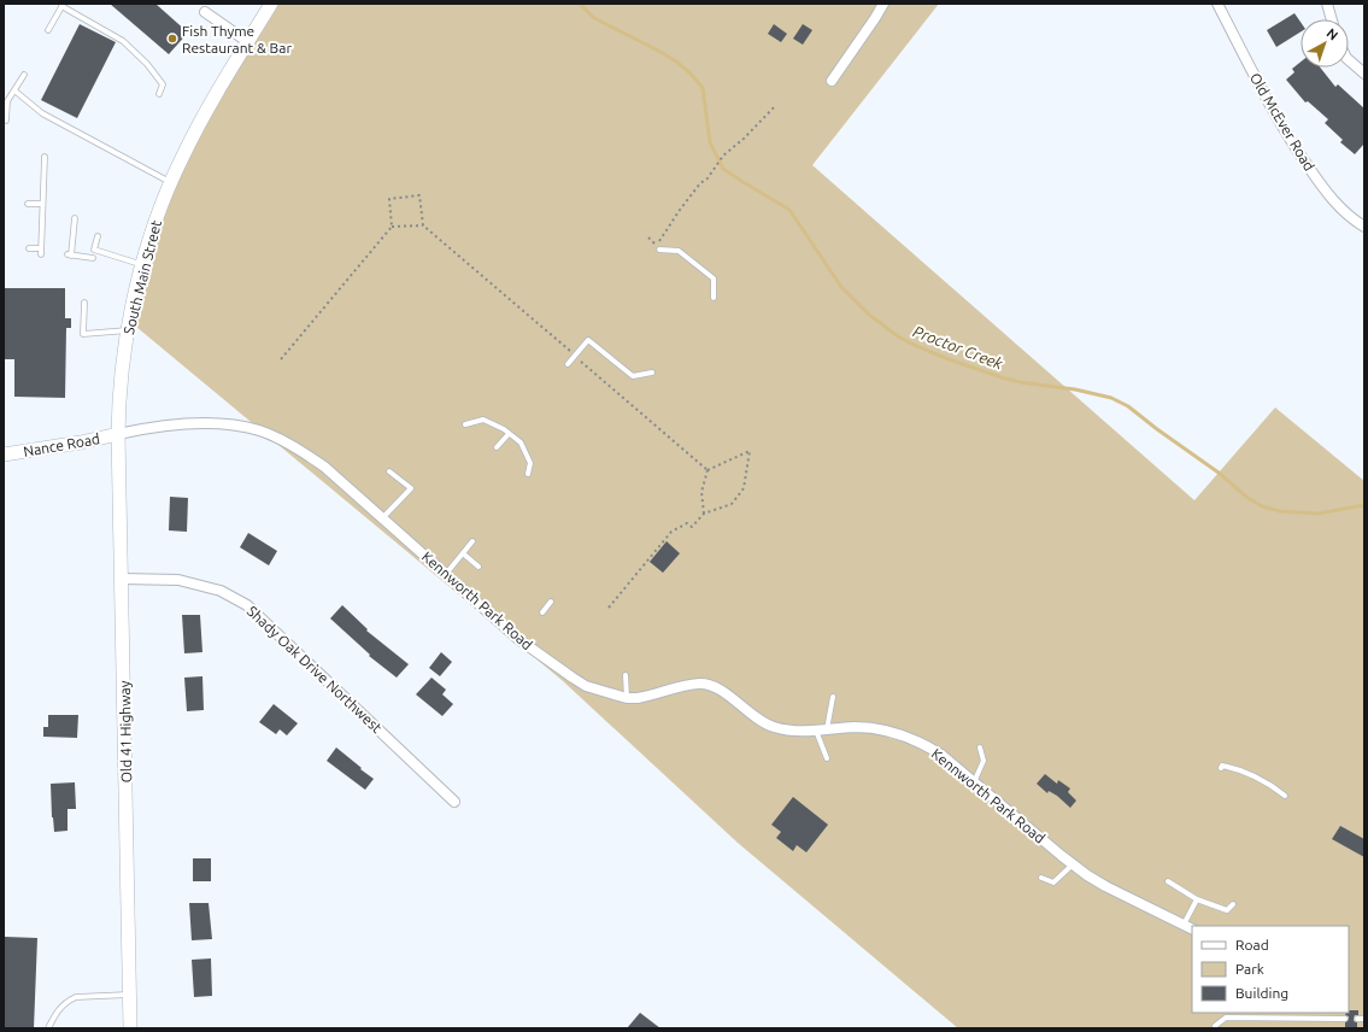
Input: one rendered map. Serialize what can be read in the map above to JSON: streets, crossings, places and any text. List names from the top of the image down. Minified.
{"streets":{"main road":["South Main Street","Nance Road","Old 41 Highway"],"street":["Old McEver Road","Kennworth Park Road","Shady Oak Drive Northwest"]},"crossings":[["South Main Street","Nance Road"],["South Main Street","Kennworth Park Road"],["South Main Street","Old 41 Highway"],["Nance Road","Kennworth Park Road"],["Nance Road","Old 41 Highway"],["Kennworth Park Road","Old 41 Highway"],["Shady Oak Drive Northwest","Old 41 Highway"]],"water":["Proctor Creek"],"places":["Fish Thyme Restaurant & Bar"],"legend":["Road","Park","Building"],"north":"top right"}
